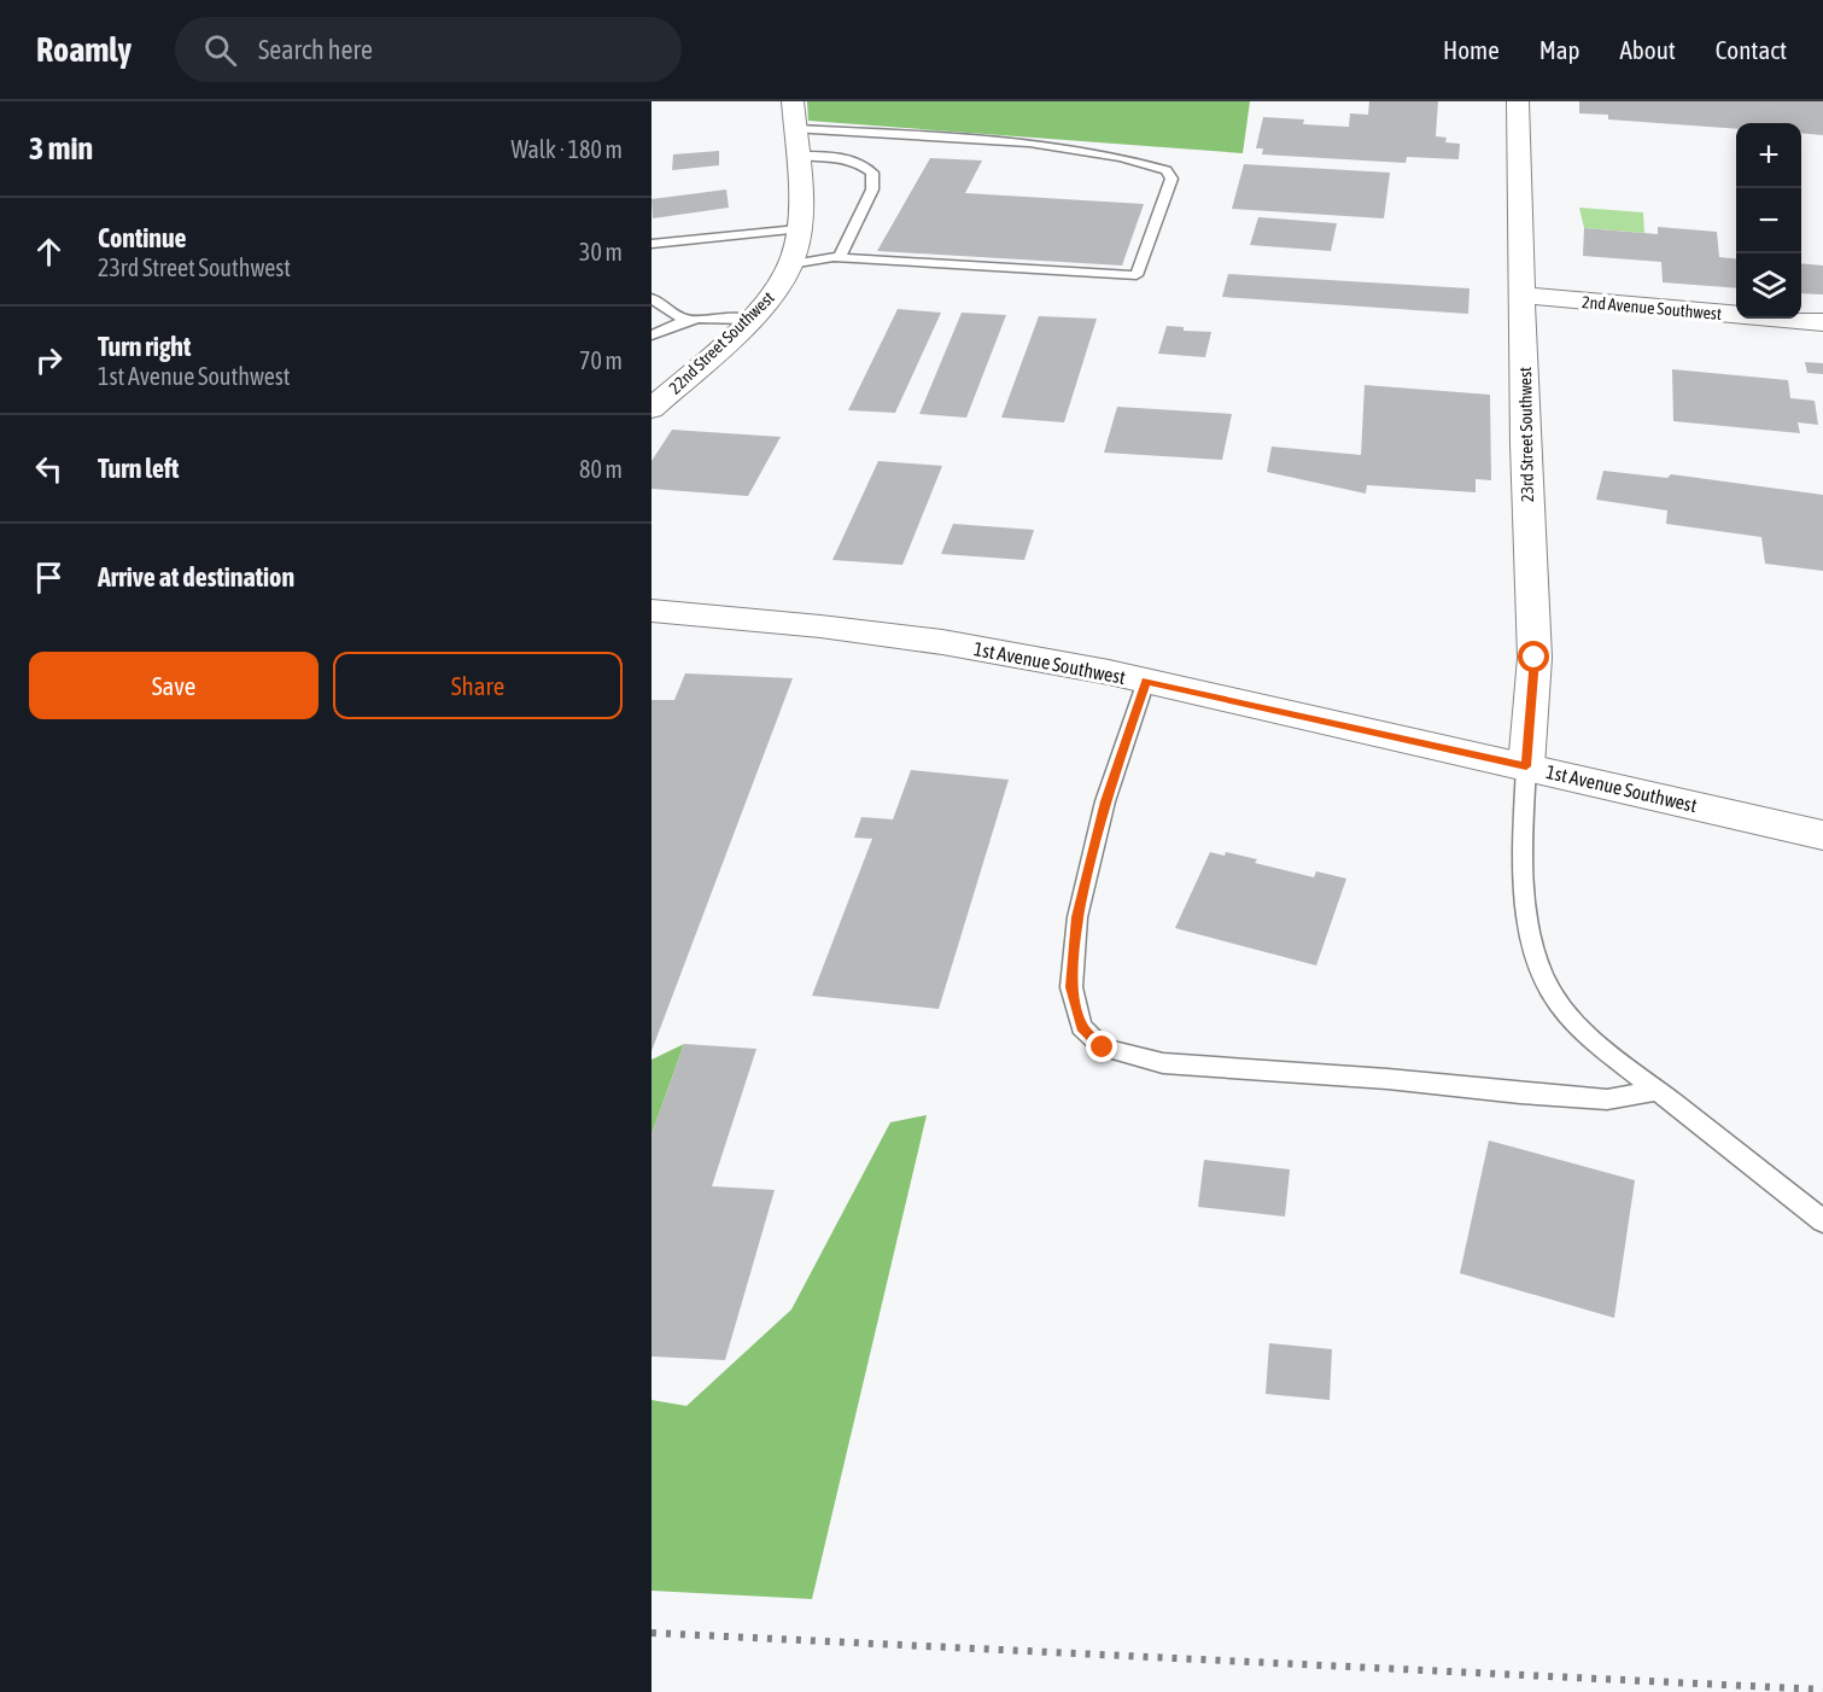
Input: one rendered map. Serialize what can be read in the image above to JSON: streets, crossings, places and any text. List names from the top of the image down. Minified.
{"streets":{"street":["2nd Avenue Southwest","22nd Street Southwest","23rd Street Southwest","1st Avenue Southwest"]},"crossings":[["2nd Avenue Southwest","23rd Street Southwest"],["23rd Street Southwest","1st Avenue Southwest"]],"page":{"header":"Roamly","search":"Search here","nav":["Home","Map","About","Contact"],"heading":["3 min","Walk · 180 m"],"map_buttons":["+","−"],"list":[["Continue","23rd Street Southwest","30 m"],["Turn right","1st Avenue Southwest","70 m"],["Turn left","80 m"],"Arrive at destination"],"buttons":["Save","Share"]}}
